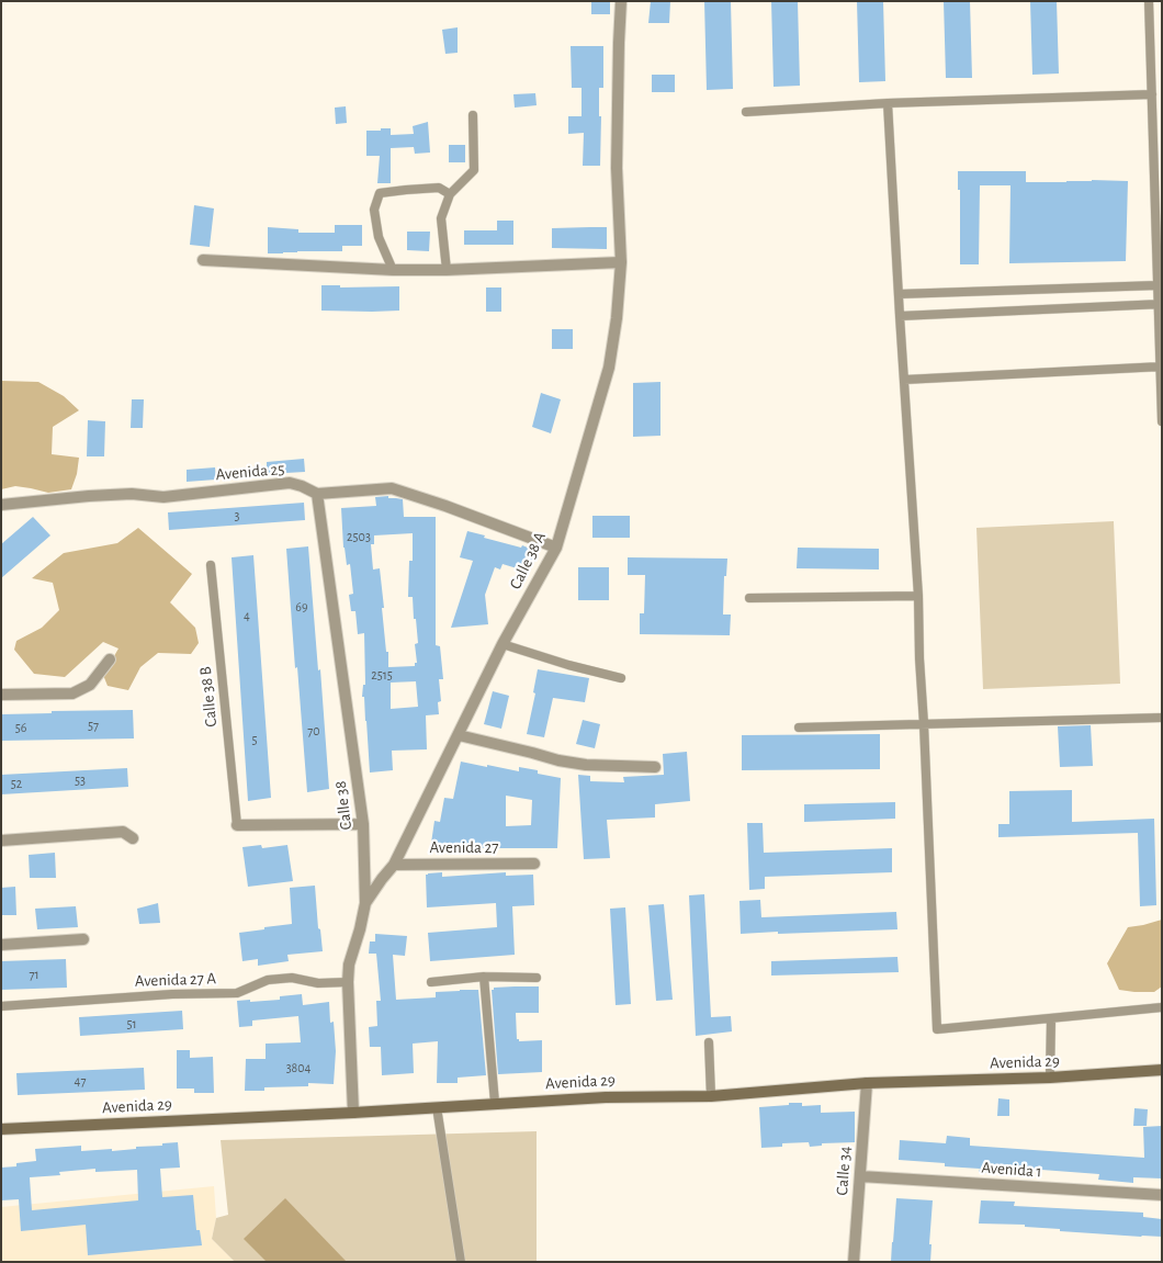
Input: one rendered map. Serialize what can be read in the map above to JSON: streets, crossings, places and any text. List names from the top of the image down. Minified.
{"streets":{"main road":["Avenida 29"],"street":["Avenida 25","Calle 38 A","Calle 38","Avenida 27","Avenida 1","Calle 34"],"lane":["Calle 38 B","Avenida 27 A"]},"crossings":[["Avenida 25","Calle 38 A"],["Avenida 25","Calle 38"],["Calle 38 A","Calle 38"],["Calle 38 A","Avenida 27"],["Calle 38","Avenida 27 A"],["Calle 38","Avenida 29"],["Avenida 29","Calle 34"],["Avenida 1","Calle 34"]],"house_numbers":["3","2503","69","4","2515","57","56","70","5","53","52","71","51","3804","47"]}
